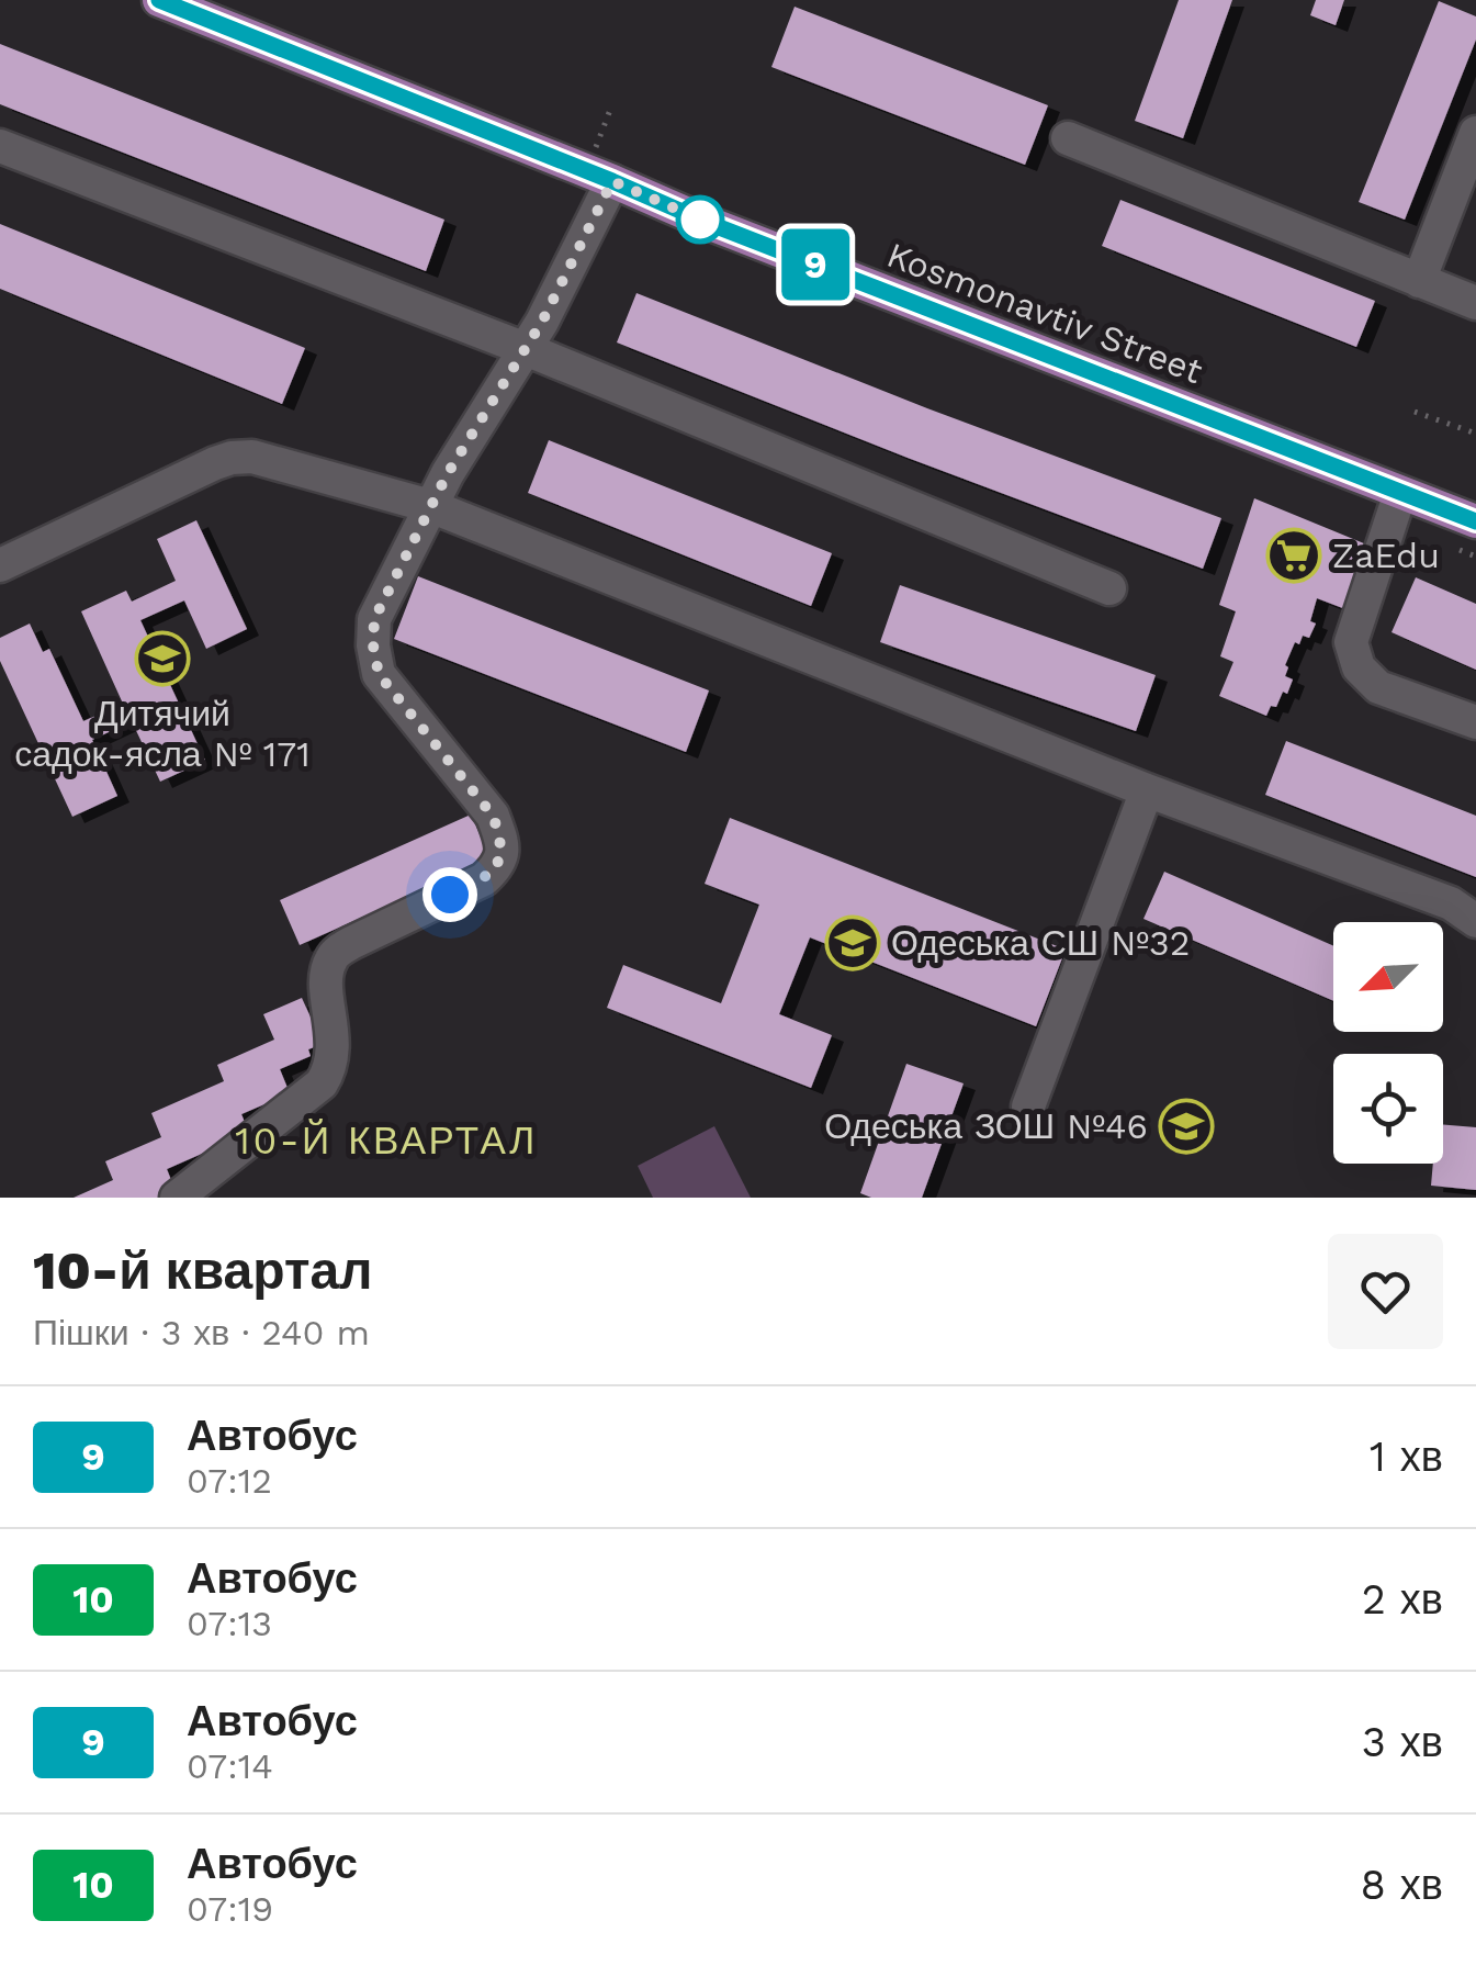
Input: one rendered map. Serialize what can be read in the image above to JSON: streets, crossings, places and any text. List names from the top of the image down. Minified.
{"streets":{"main road":["Kosmonavtiv Street"]},"districts":["10-Й КВАРТАЛ"],"places":{"supermarket":["ZaEdu"],"school or university":["Дитячий садок-ясла № 171","Одеська СШ №32","Одеська ЗОШ №46"]},"lines":["bus line 9"],"north":"bottom left","page":{"on_map":"9","heading":["10-й квартал","Пішки · 3 хв · 240 m"],"list":[{"mark":"9","name":"Автобус","note":"07:12","value":"1 хв"},{"mark":"10","name":"Автобус","note":"07:13","value":"2 хв"},{"mark":"9","name":"Автобус","note":"07:14","value":"3 хв"},{"mark":"10","name":"Автобус","note":"07:19","value":"8 хв"}]}}
